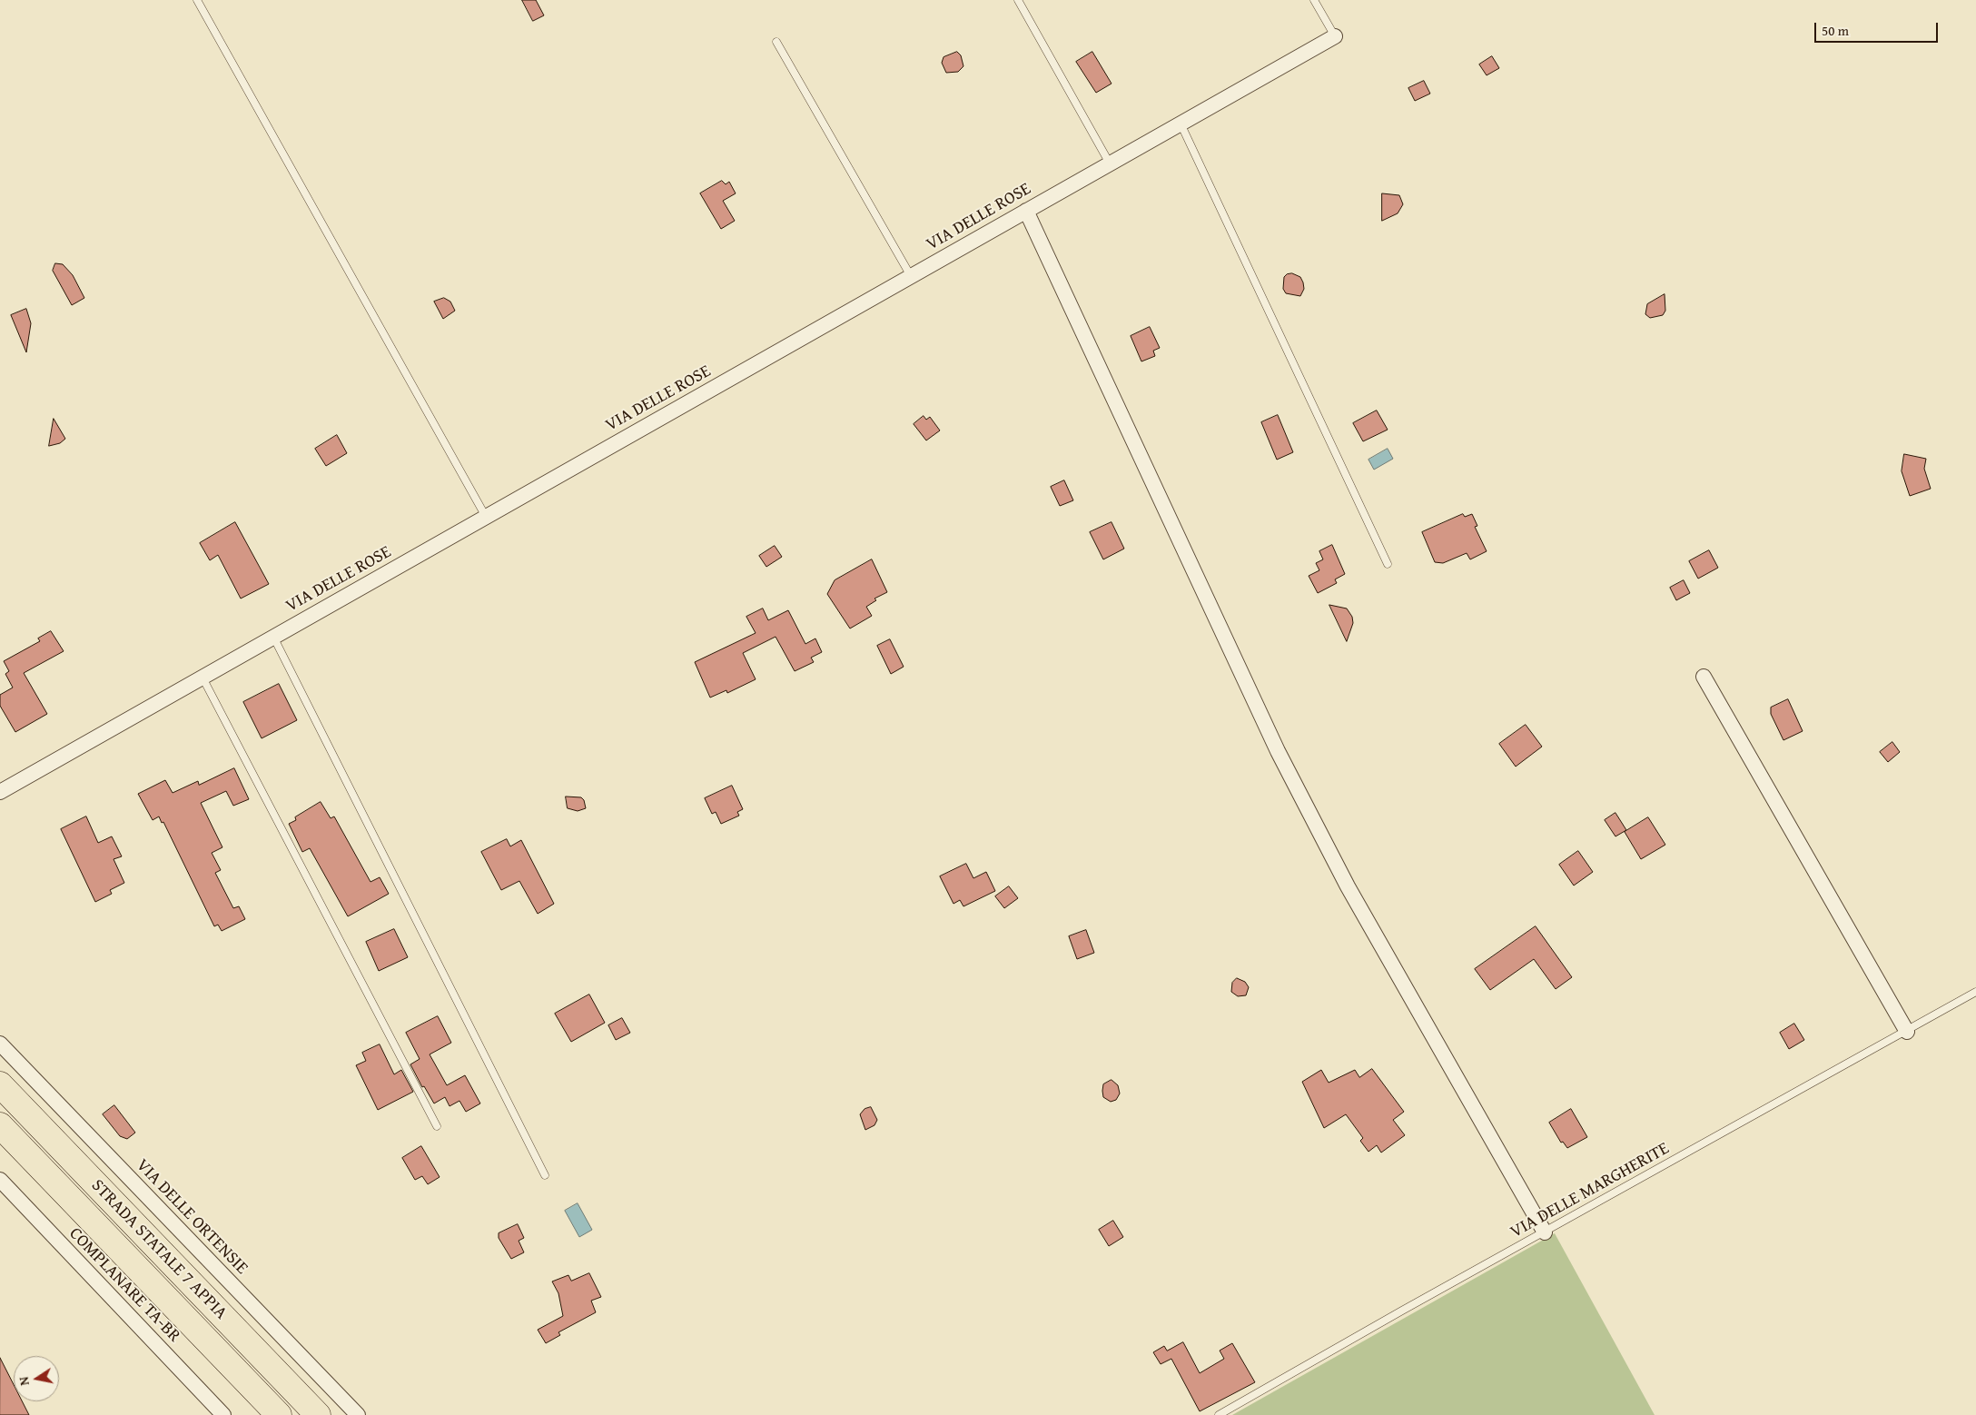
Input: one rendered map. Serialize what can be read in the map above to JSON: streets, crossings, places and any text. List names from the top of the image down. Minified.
{"streets":{"highway":["STRADA STATALE 7 APPIA"],"street":["VIA DELLE ROSE","VIA DELLE ORTENSIE","COMPLANARE TA-BR"],"lane":["VIA DELLE MARGHERITE"]},"scale_bar":"50 m","north":"left"}
